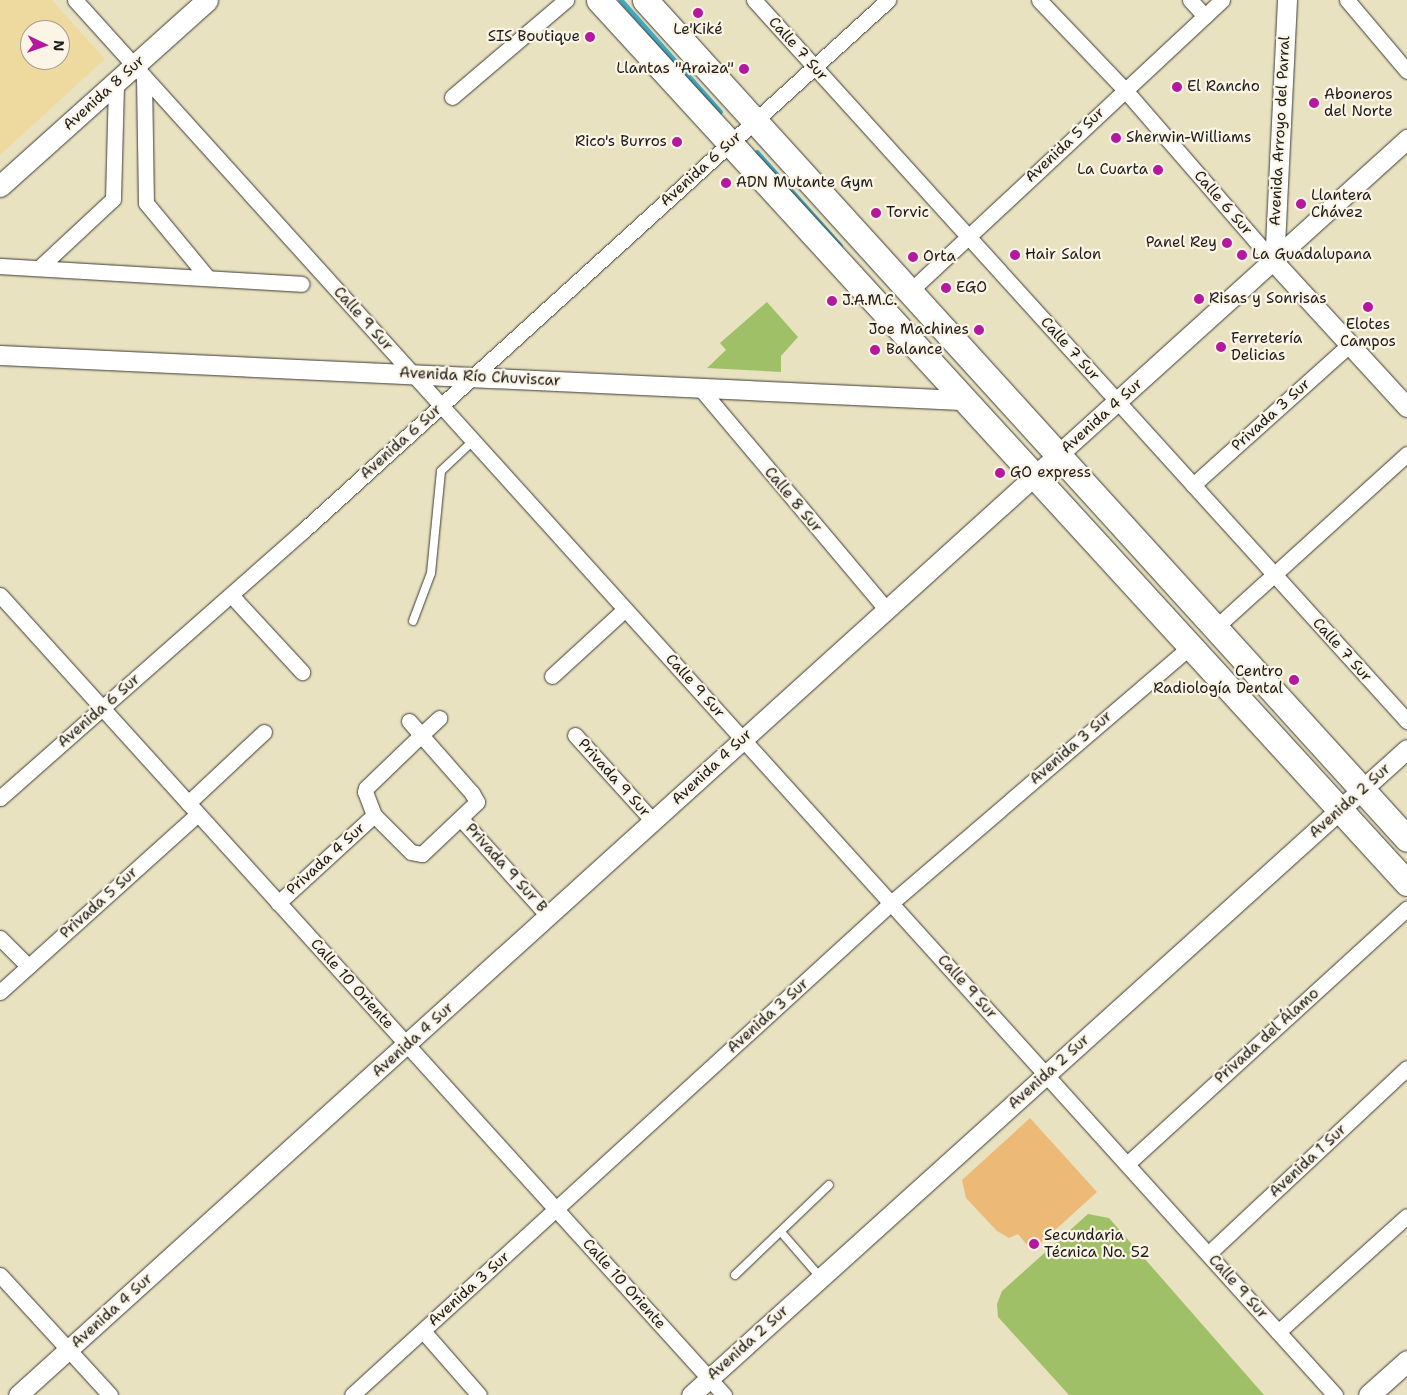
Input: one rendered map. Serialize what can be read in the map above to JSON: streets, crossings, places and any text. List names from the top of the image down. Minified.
{"streets":{"main road":["Avenida 8 Sur"],"street":["Calle 7 Sur","Avenida Arroyo del Parral","Avenida 5 Sur","Avenida 6 Sur","Calle 6 Sur","Calle 9 Sur","Avenida Río Chuviscar","Privada 3 Sur","Avenida 4 Sur","Calle 8 Sur","Avenida 3 Sur","Privada 9 Sur","Avenida 2 Sur","Privada 4 Sur","Privada 9 Sur B","Privada 5 Sur","Calle 10 Oriente","Privada del Álamo","Avenida 1 Sur"]},"crossings":[["Calle 7 Sur","Avenida 5 Sur"],["Calle 7 Sur","Avenida 6 Sur"],["Calle 7 Sur","Privada 3 Sur"],["Calle 7 Sur","Avenida 4 Sur"],["Avenida 8 Sur","Calle 9 Sur"],["Avenida Arroyo del Parral","Calle 6 Sur"],["Avenida Arroyo del Parral","Avenida 4 Sur"],["Avenida 5 Sur","Calle 6 Sur"],["Avenida 6 Sur","Calle 9 Sur"],["Avenida 6 Sur","Avenida Río Chuviscar"],["Avenida 6 Sur","Calle 10 Oriente"],["Calle 6 Sur","Privada 3 Sur"],["Calle 6 Sur","Avenida 4 Sur"],["Calle 9 Sur","Avenida Río Chuviscar"],["Calle 9 Sur","Avenida 4 Sur"],["Calle 9 Sur","Avenida 3 Sur"],["Calle 9 Sur","Avenida 2 Sur"],["Calle 9 Sur","Privada del Álamo"],["Calle 9 Sur","Avenida 1 Sur"],["Avenida Río Chuviscar","Calle 8 Sur"],["Avenida 4 Sur","Calle 8 Sur"],["Avenida 4 Sur","Privada 9 Sur"],["Avenida 4 Sur","Privada 9 Sur B"],["Avenida 4 Sur","Calle 10 Oriente"],["Avenida 3 Sur","Calle 10 Oriente"],["Avenida 2 Sur","Calle 10 Oriente"],["Privada 4 Sur","Calle 10 Oriente"],["Privada 5 Sur","Calle 10 Oriente"]],"places":["Le'Kiké","SIS Boutique","Llantas \"Araiza\"","El Rancho","Aboneros del Norte","Sherwin-Williams","Rico's Burros","La Cuarta","ADN Mutante Gym","Llantera Chávez","Torvic","Panel Rey","Hair Salon","La Guadalupana","Orta","EGO","Risas y Sonrisas","J.A.M.C.","Elotes Campos","Joe Machines","Ferretería Delicias","Balance","GO express","Centro Radiología Dental","Secundaria Técnica No. 52"],"north":"right"}
